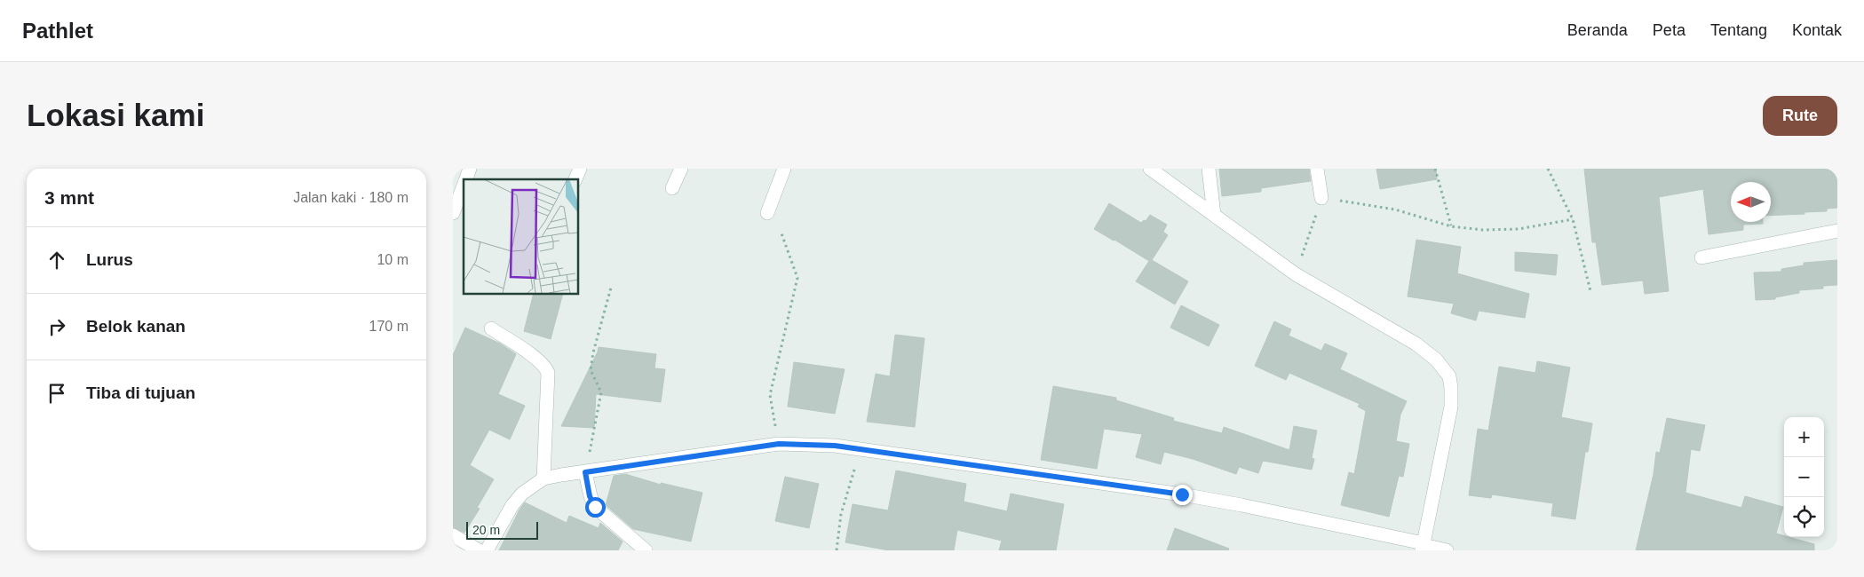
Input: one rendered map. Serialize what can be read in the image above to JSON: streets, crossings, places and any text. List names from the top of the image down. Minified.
{"scale_bar":"20 m","north":"left","page":{"header":"Pathlet","nav":["Beranda","Peta","Tentang","Kontak"],"buttons":"Rute","title":"Lokasi kami","heading":["3 mnt","Jalan kaki · 180 m"],"list":[["Lurus","10 m"],["Belok kanan","170 m"],"Tiba di tujuan"],"map_buttons":["+","−"],"scale":"20 m"}}
